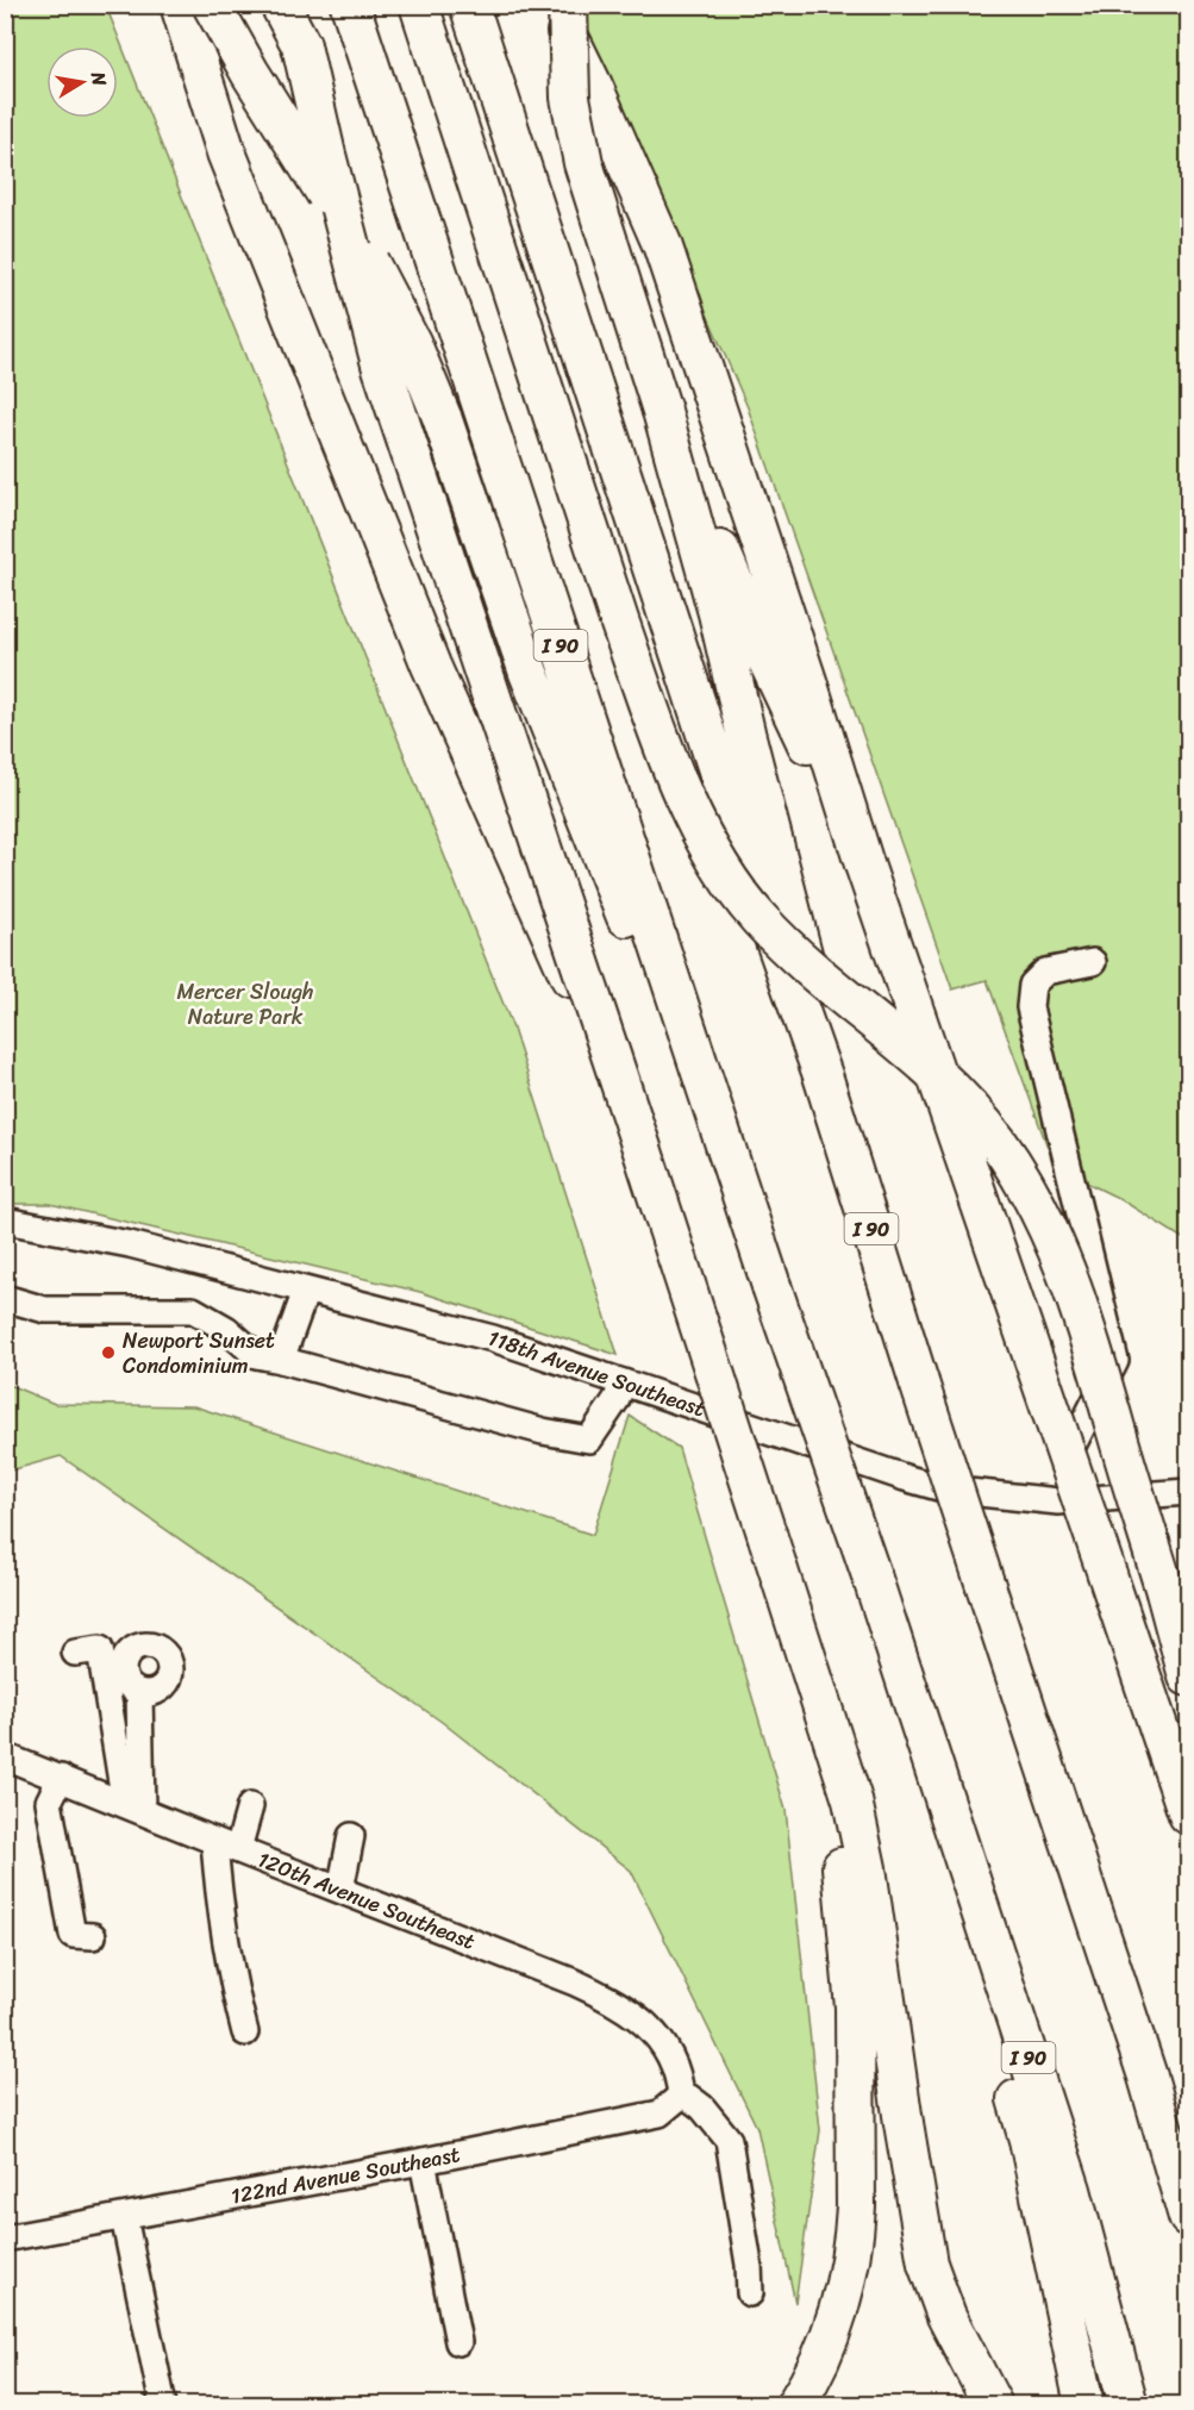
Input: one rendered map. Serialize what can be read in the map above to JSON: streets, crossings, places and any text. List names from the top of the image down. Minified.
{"streets":{"highway":["I 90"],"street":["118th Avenue Southeast","120th Avenue Southeast","122nd Avenue Southeast"]},"crossings":[["120th Avenue Southeast","122nd Avenue Southeast"]],"parks":["Mercer Slough Nature Park"],"places":["Newport Sunset Condominium"],"north":"right"}
